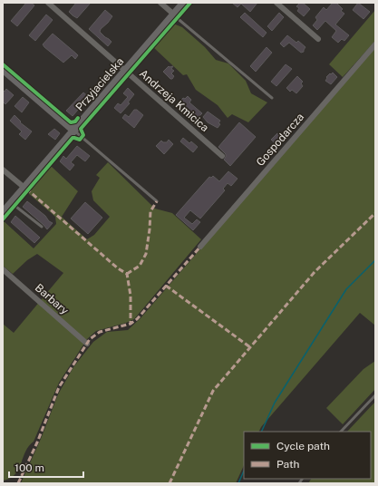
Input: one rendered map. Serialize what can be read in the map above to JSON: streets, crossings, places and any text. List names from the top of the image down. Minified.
{"streets":{"street":["Przyjacielska","Andrzeja Kmicica","Gospodarcza","Barbary"]},"crossings":[["Przyjacielska","Andrzeja Kmicica"]],"legend":["Cycle path","Path"],"scale_bar":"100 m"}
